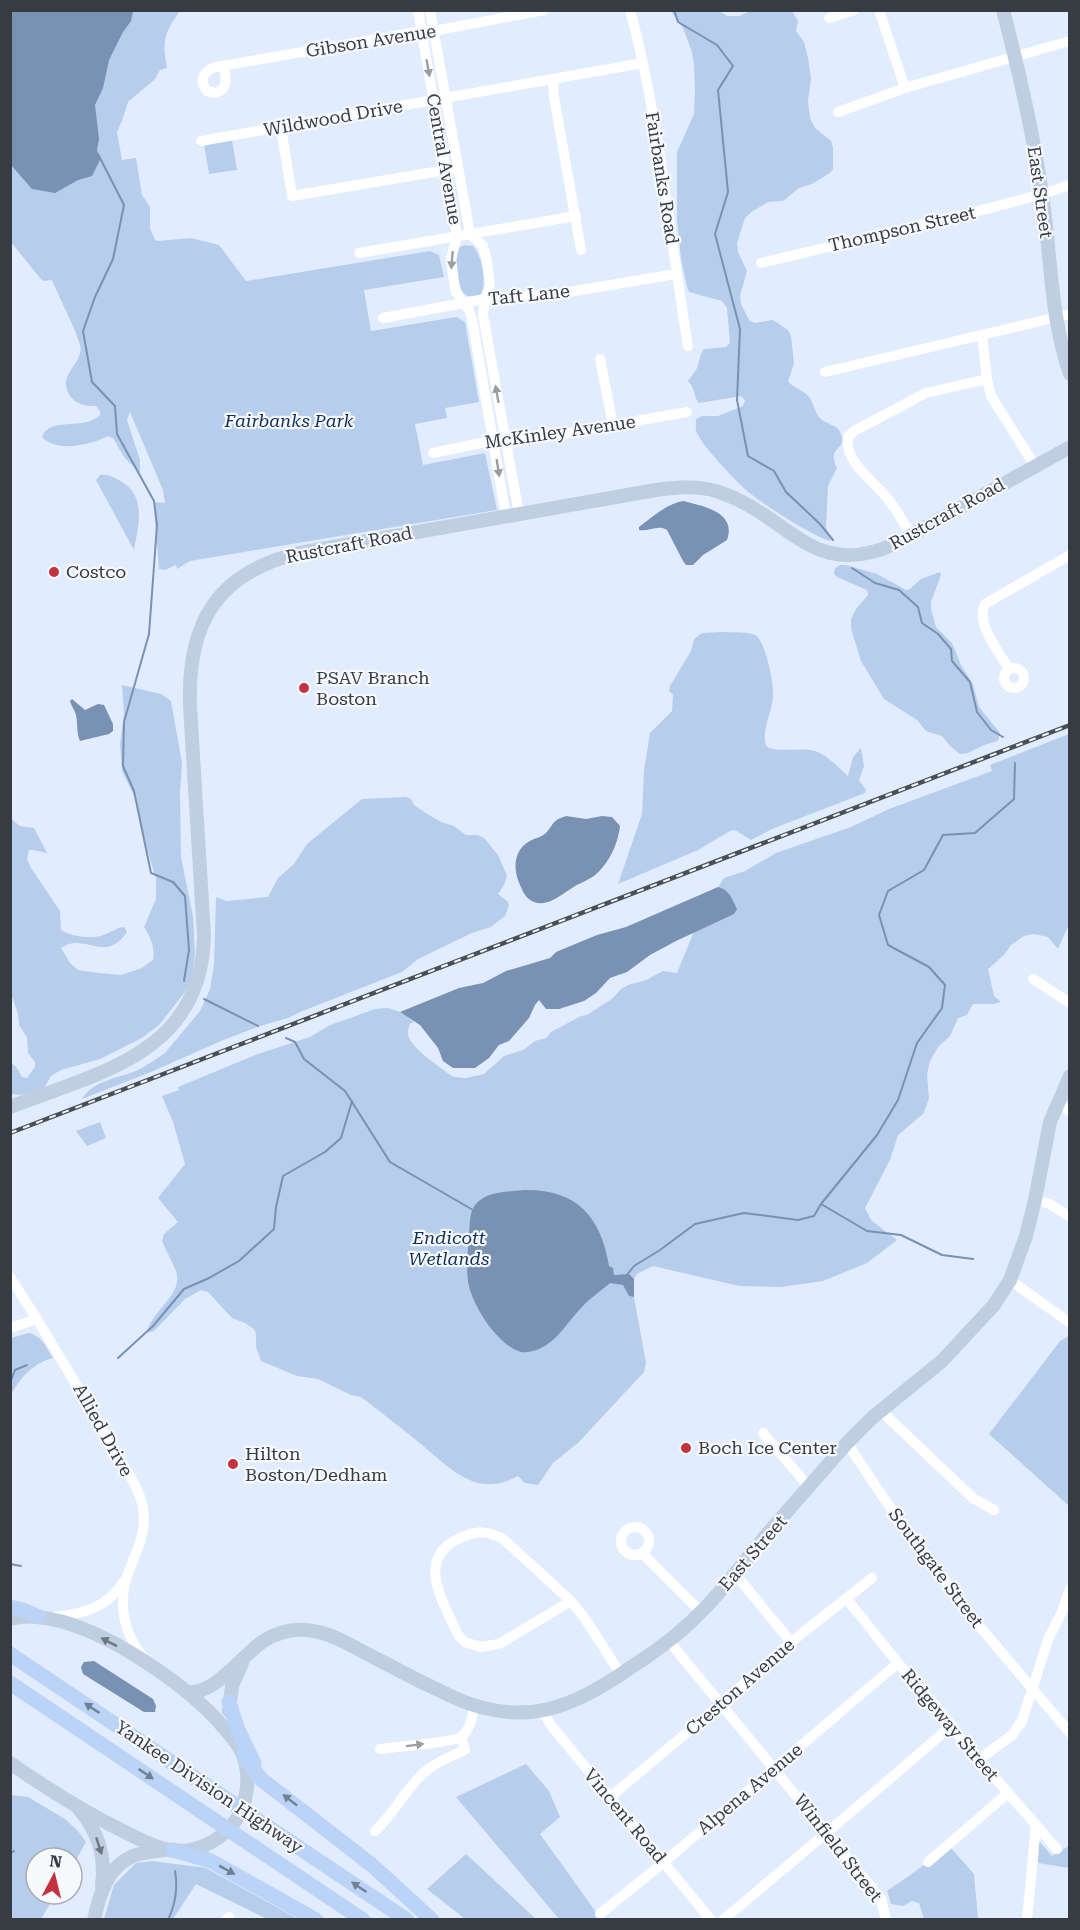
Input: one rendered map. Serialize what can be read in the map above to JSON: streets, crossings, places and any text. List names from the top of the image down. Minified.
{"streets":{"highway":["Yankee Division Highway"],"main road":["East Street","Rustcraft Road"],"street":["Gibson Avenue","Wildwood Drive","Central Avenue","Fairbanks Road","Thompson Street","Taft Lane","McKinley Avenue","Allied Drive","Southgate Street","Creston Avenue","Ridgeway Street","Alpena Avenue","Vincent Road","Winfield Street"]},"crossings":[["Gibson Avenue","Central Avenue"],["Wildwood Drive","Central Avenue"],["Wildwood Drive","Fairbanks Road"],["Central Avenue","Taft Lane"],["Central Avenue","McKinley Avenue"],["Central Avenue","Rustcraft Road"],["Fairbanks Road","Taft Lane"],["East Street","Thompson Street"],["East Street","Southgate Street"],["East Street","Vincent Road"],["East Street","Winfield Street"],["Creston Avenue","Ridgeway Street"],["Creston Avenue","Vincent Road"],["Creston Avenue","Winfield Street"],["Ridgeway Street","Alpena Avenue"],["Alpena Avenue","Vincent Road"],["Alpena Avenue","Winfield Street"]],"parks":["Fairbanks Park","Endicott Wetlands"],"places":["Costco","PSAV Branch Boston","Boch Ice Center","Hilton Boston/Dedham"],"north":"top"}
